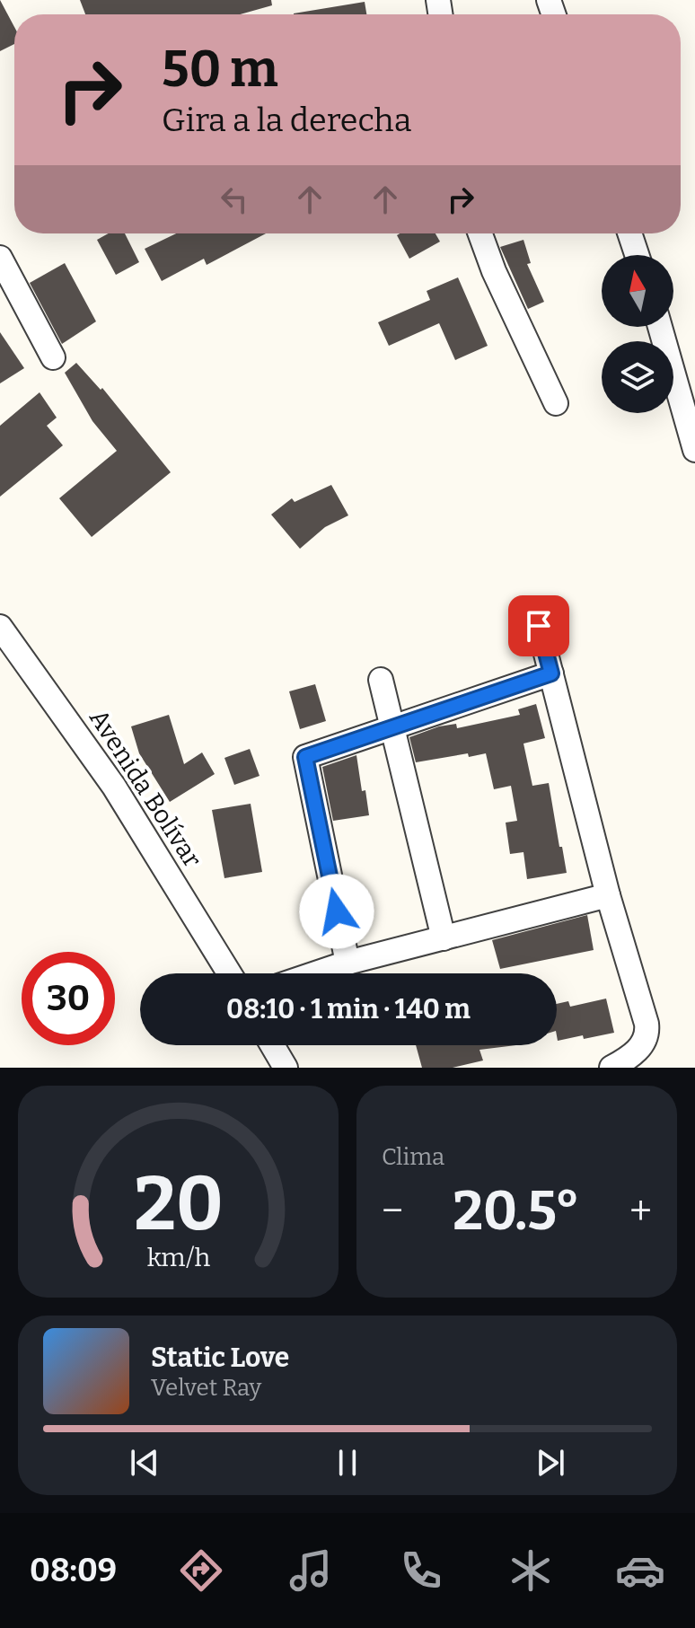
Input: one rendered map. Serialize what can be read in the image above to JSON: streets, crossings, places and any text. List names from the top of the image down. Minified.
{"streets":{"street":["Avenida Bolívar"]},"north":"top","page":{"turn":["50 m","Gira a la derecha"],"limit":"30","trip":"08:10 · 1 min · 140 m","tile":"Clima","heat":["−","20.5°","+"],"song":["Static Love","Velvet Ray"],"tabs":"08:09","gauge":["20","km/h"]}}
